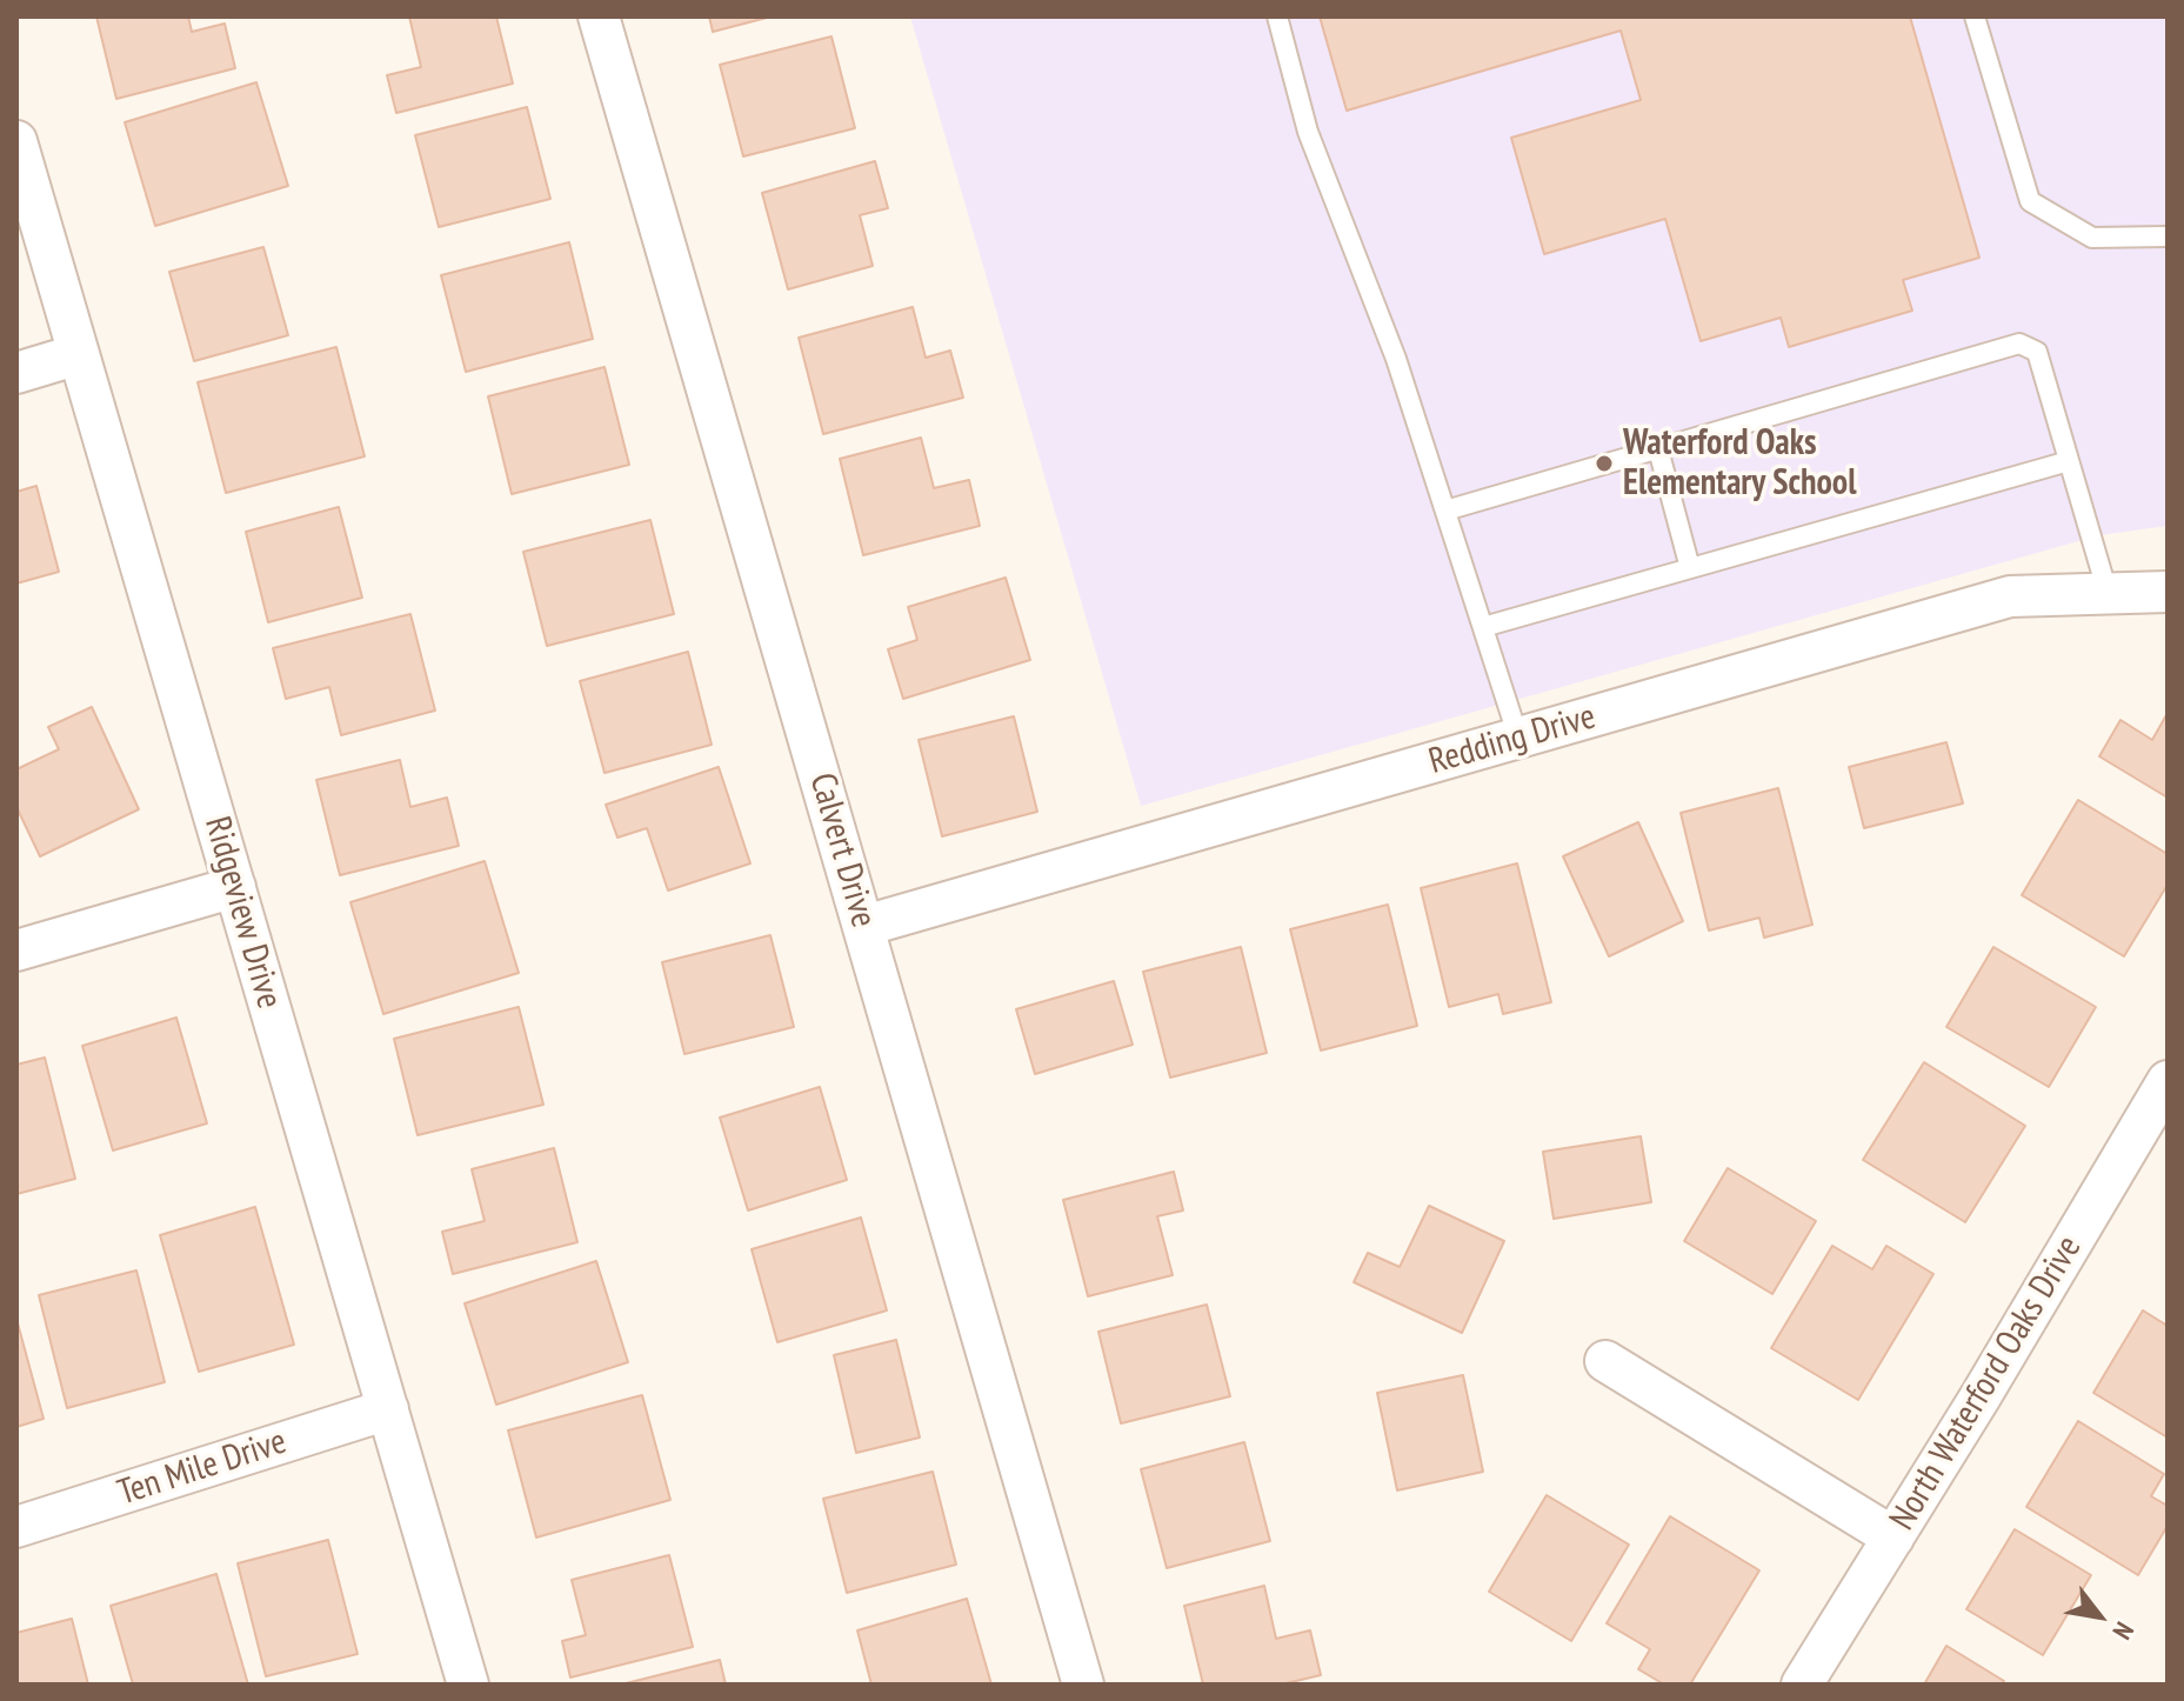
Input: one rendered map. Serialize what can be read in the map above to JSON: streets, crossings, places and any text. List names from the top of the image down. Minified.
{"streets":{"street":["Redding Drive","Calvert Drive","Ridgeview Drive","North Waterford Oaks Drive","Ten Mile Drive"]},"crossings":[["Redding Drive","Calvert Drive"],["Ridgeview Drive","Ten Mile Drive"]],"places":["Waterford Oaks Elementary School"],"north":"bottom right"}
